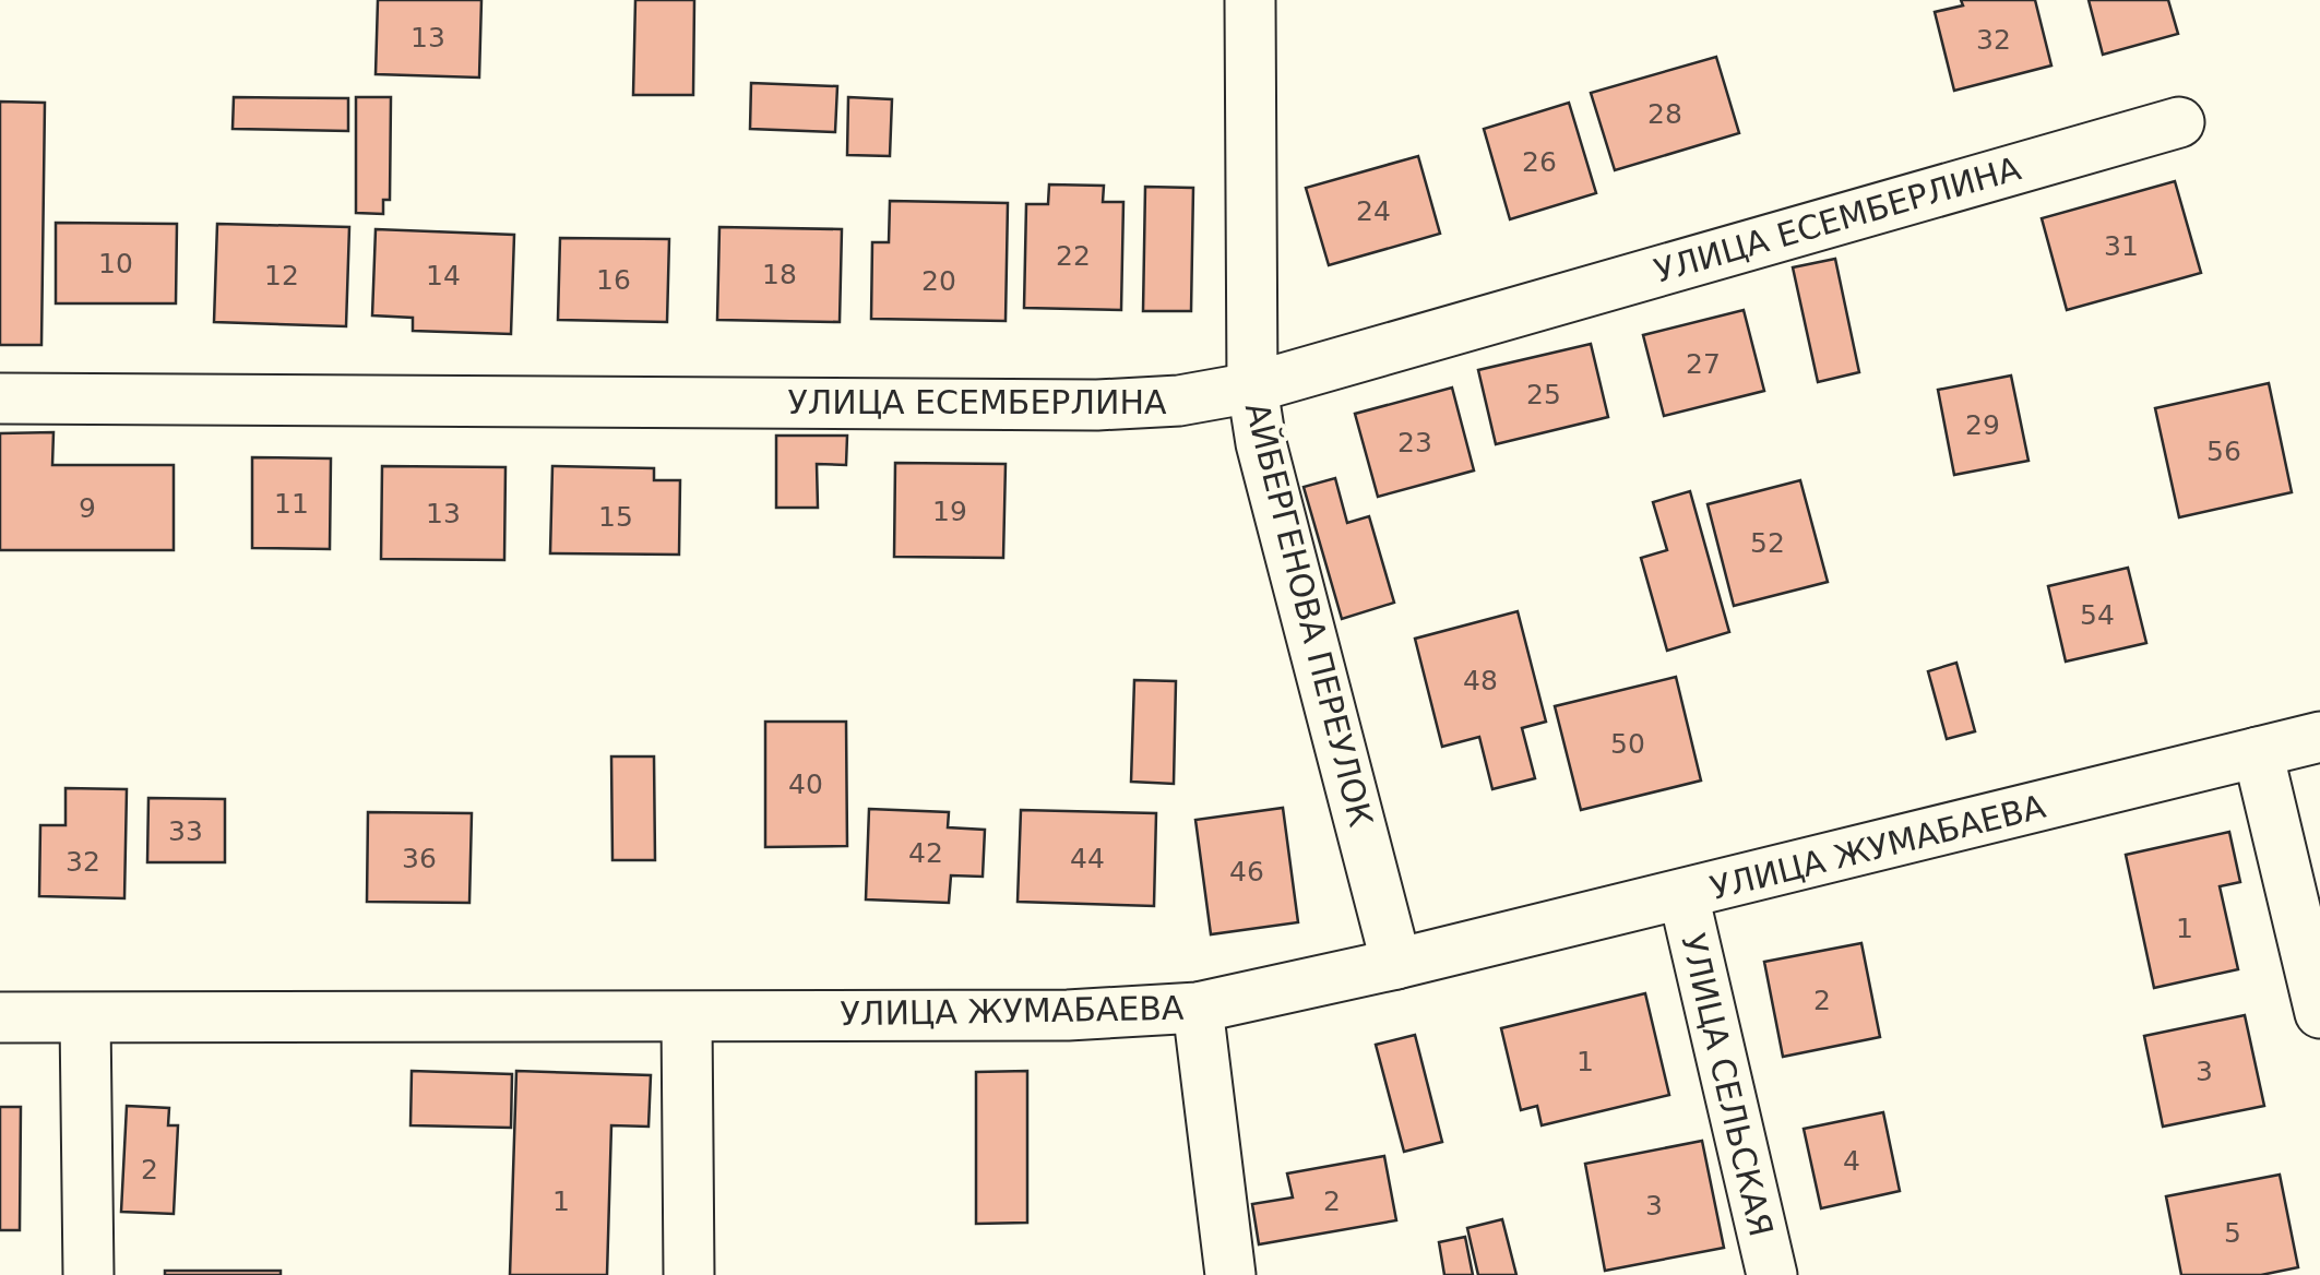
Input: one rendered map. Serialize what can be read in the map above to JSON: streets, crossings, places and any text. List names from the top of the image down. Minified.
{"streets":{"street":["УЛИЦА ЕСЕМБЕРЛИНА","АЙБЕРГЕНОВА ПЕРЕУЛОК","УЛИЦА ЖУМАБАЕВА","УЛИЦА СЕЛЬСКАЯ"]},"crossings":[["УЛИЦА ЕСЕМБЕРЛИНА","АЙБЕРГЕНОВА ПЕРЕУЛОК"],["АЙБЕРГЕНОВА ПЕРЕУЛОК","УЛИЦА ЖУМАБАЕВА"],["УЛИЦА ЖУМАБАЕВА","УЛИЦА СЕЛЬСКАЯ"]],"house_numbers":["13","32","28","26","24","31","22","10","18","12","14","16","20","27","25","29","23","56","11","9","19","13","15","52","54","48","50","40","33","42","36","44","32","46","1","2","1","3","4","2","1","2","3","5"]}
